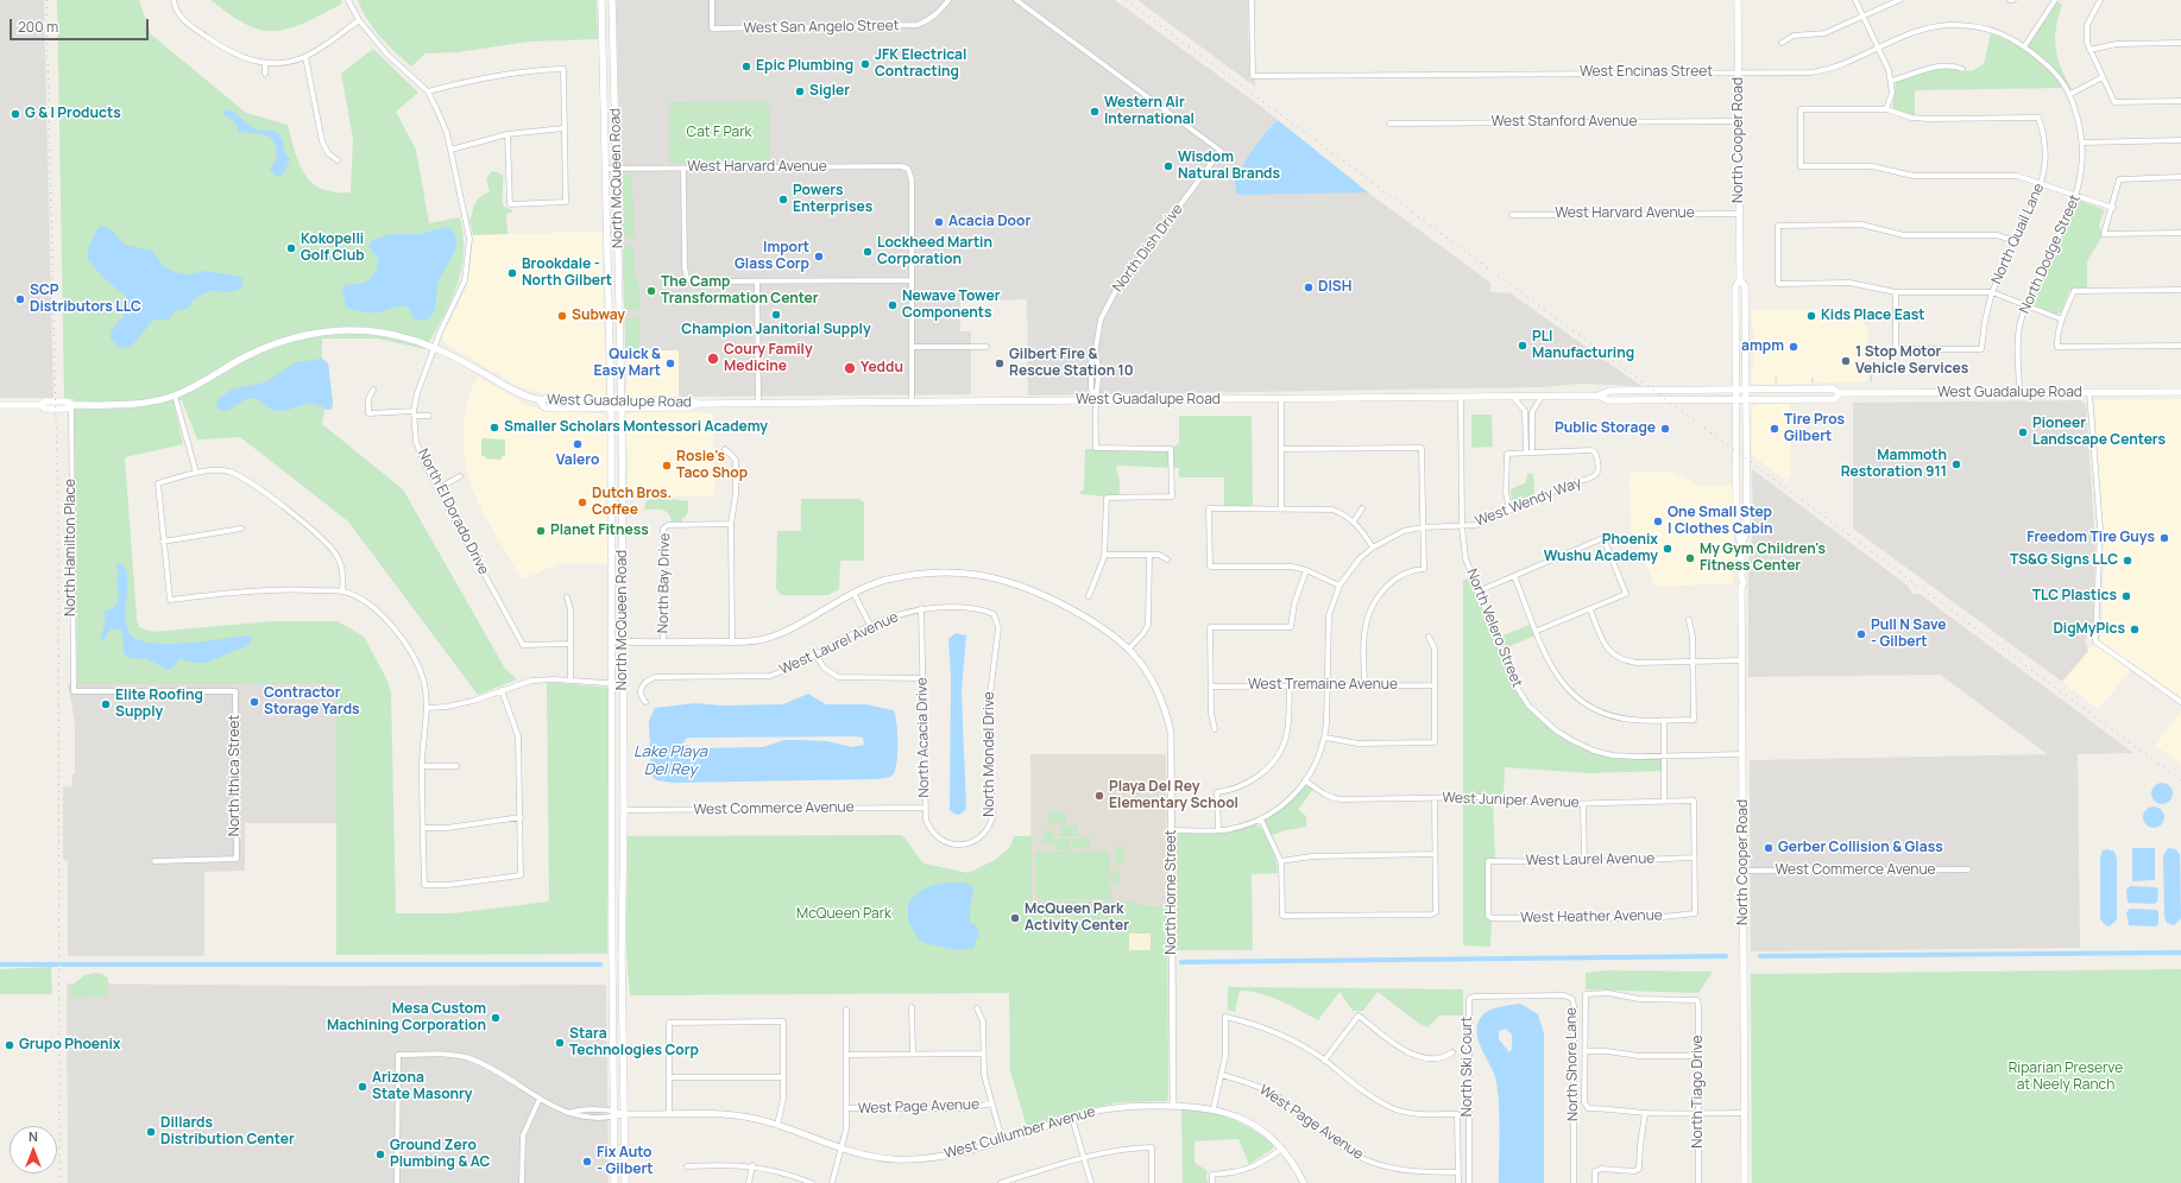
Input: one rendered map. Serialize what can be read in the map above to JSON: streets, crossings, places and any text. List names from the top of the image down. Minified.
{"streets":{"main road":["North Cooper Road","North McQueen Road","West Guadalupe Road"],"street":["West San Angelo Street","West Encinas Street","West Stanford Avenue","West Harvard Avenue","North Quail Lane","North Dish Drive","North Dodge Street","West Wendy Way","North El Dorado Drive","North Hamilton Place","North Bay Drive","North Velero Street","West Laurel Avenue","West Tremaine Avenue","North Acacia Drive","North Mondel Drive","North Ithica Street","West Juniper Avenue","West Commerce Avenue","North Horne Street","West Heather Avenue","North Shore Lane","North Ski Court","North Tiago Drive","West Page Avenue","West Cullumber Avenue"]},"crossings":[["West Encinas Street","North Cooper Road"],["West Encinas Street","North Dodge Street"],["West Stanford Avenue","North Cooper Road"],["North Cooper Road","West Harvard Avenue"],["North Cooper Road","West Guadalupe Road"],["North Cooper Road","North Velero Street"],["North Cooper Road","West Commerce Avenue"],["West Harvard Avenue","North McQueen Road"],["North McQueen Road","West Guadalupe Road"],["North McQueen Road","West Commerce Avenue"],["North McQueen Road","West Cullumber Avenue"],["North Dish Drive","West Guadalupe Road"],["North Dodge Street","West Guadalupe Road"],["West Guadalupe Road","North El Dorado Drive"],["West Guadalupe Road","North Hamilton Place"],["West Guadalupe Road","North Velero Street"],["West Wendy Way","North Velero Street"],["West Wendy Way","West Tremaine Avenue"],["West Wendy Way","West Juniper Avenue"],["West Wendy Way","North Horne Street"],["North Hamilton Place","North Ithica Street"],["West Laurel Avenue","North Acacia Drive"],["West Laurel Avenue","North Mondel Drive"],["West Laurel Avenue","West Juniper Avenue"],["West Laurel Avenue","West Heather Avenue"],["North Acacia Drive","North Mondel Drive"],["North Acacia Drive","West Commerce Avenue"],["West Juniper Avenue","West Heather Avenue"],["North Horne Street","West Cullumber Avenue"],["North Shore Lane","North Ski Court"]],"water":["Lake Playa Del Rey"],"parks":["Cat F Park","McQueen Park","Riparian Preserve at Neely Ranch"],"places":["JFK Electrical Contracting","Epic Plumbing","Sigler","Western Air International","G & I Products","Wisdom Natural Brands","Powers Enterprises","Acacia Door","Kokopelli Golf Club","Lockheed Martin Corporation","Import Glass Corp","Brookdale - North Gilbert","DISH","The Camp Transformation Center","SCP Distributors LLC","Newave Tower Components","Champion Janitorial Supply","Subway","Kids Place East","PLI Manufacturing","ampm","Coury Family Medicine","1 Stop Motor Vehicle Services","Quick & Easy Mart","Gilbert Fire & Rescue Station 10","Yeddu","Smaller Scholars Montessori Academy","Public Storage","Tire Pros Gilbert","Pioneer Landscape Centers","Valero","Mammoth Restoration 911","Rosie's Taco Shop","Dutch Bros. Coffee","One Small Step | Clothes Cabin","Planet Fitness","Freedom Tire Guys","Phoenix Wushu Academy","My Gym Children's Fitness Center","TS&G Signs LLC","TLC Plastics","DigMyPics","Pull N Save - Gilbert","Contractor Storage Yards","Elite Roofing Supply","Playa Del Rey Elementary School","Gerber Collision & Glass","McQueen Park Activity Center","Mesa Custom Machining Corporation","Stara Technologies Corp","Grupo Phoenix","Arizona State Masonry","Dillards Distribution Center","Ground Zero Plumbing & AC","Fix Auto - Gilbert"],"scale_bar":"200 m","north":"top"}
